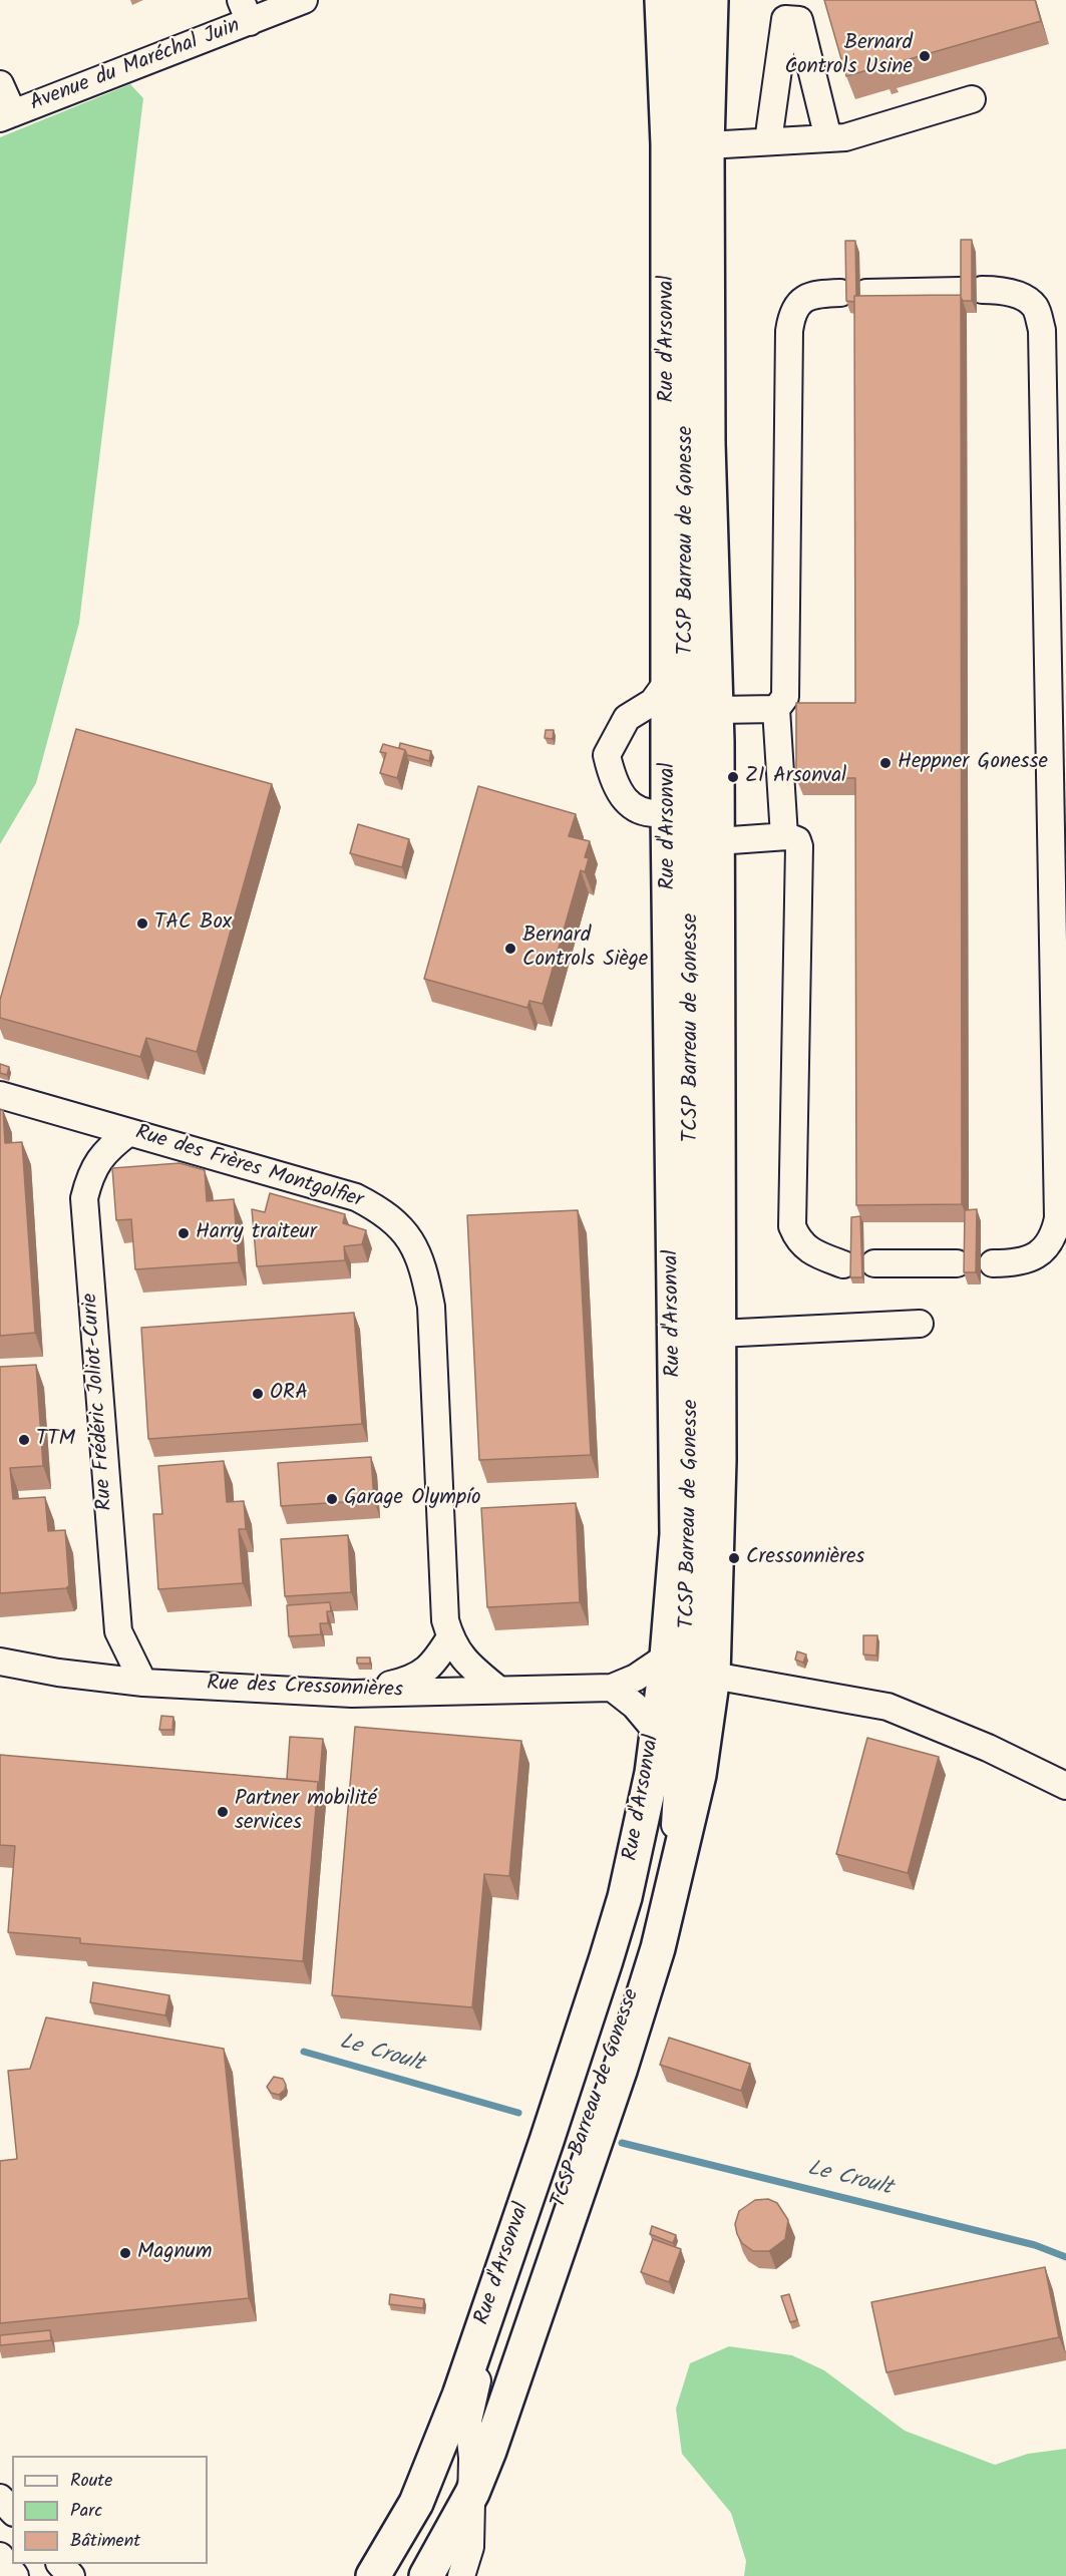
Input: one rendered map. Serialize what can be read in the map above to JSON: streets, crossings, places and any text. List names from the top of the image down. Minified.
{"streets":{"main road":["Rue d'Arsonval"],"street":["Avenue du Maréchal Juin","TCSP Barreau de Gonesse","Rue des Frères Montgolfier","Rue Frédéric Joliot-Curie","Rue des Cressonnières"]},"crossings":[["Rue d'Arsonval","TCSP Barreau de Gonesse"],["Rue d'Arsonval","Rue des Cressonnières"],["Rue des Frères Montgolfier","Rue Frédéric Joliot-Curie"],["Rue des Frères Montgolfier","Rue des Cressonnières"],["Rue Frédéric Joliot-Curie","Rue des Cressonnières"]],"water":["Le Croult"],"places":["Bernard Controls Usine","Heppner Gonesse","ZI Arsonval","TAC Box","Bernard Controls Siège","Harry traiteur","ORA","TTM","Garage Olympío","Cressonnières","Partner mobilité services","Magnum"],"legend":["Route","Parc","Bâtiment"]}
